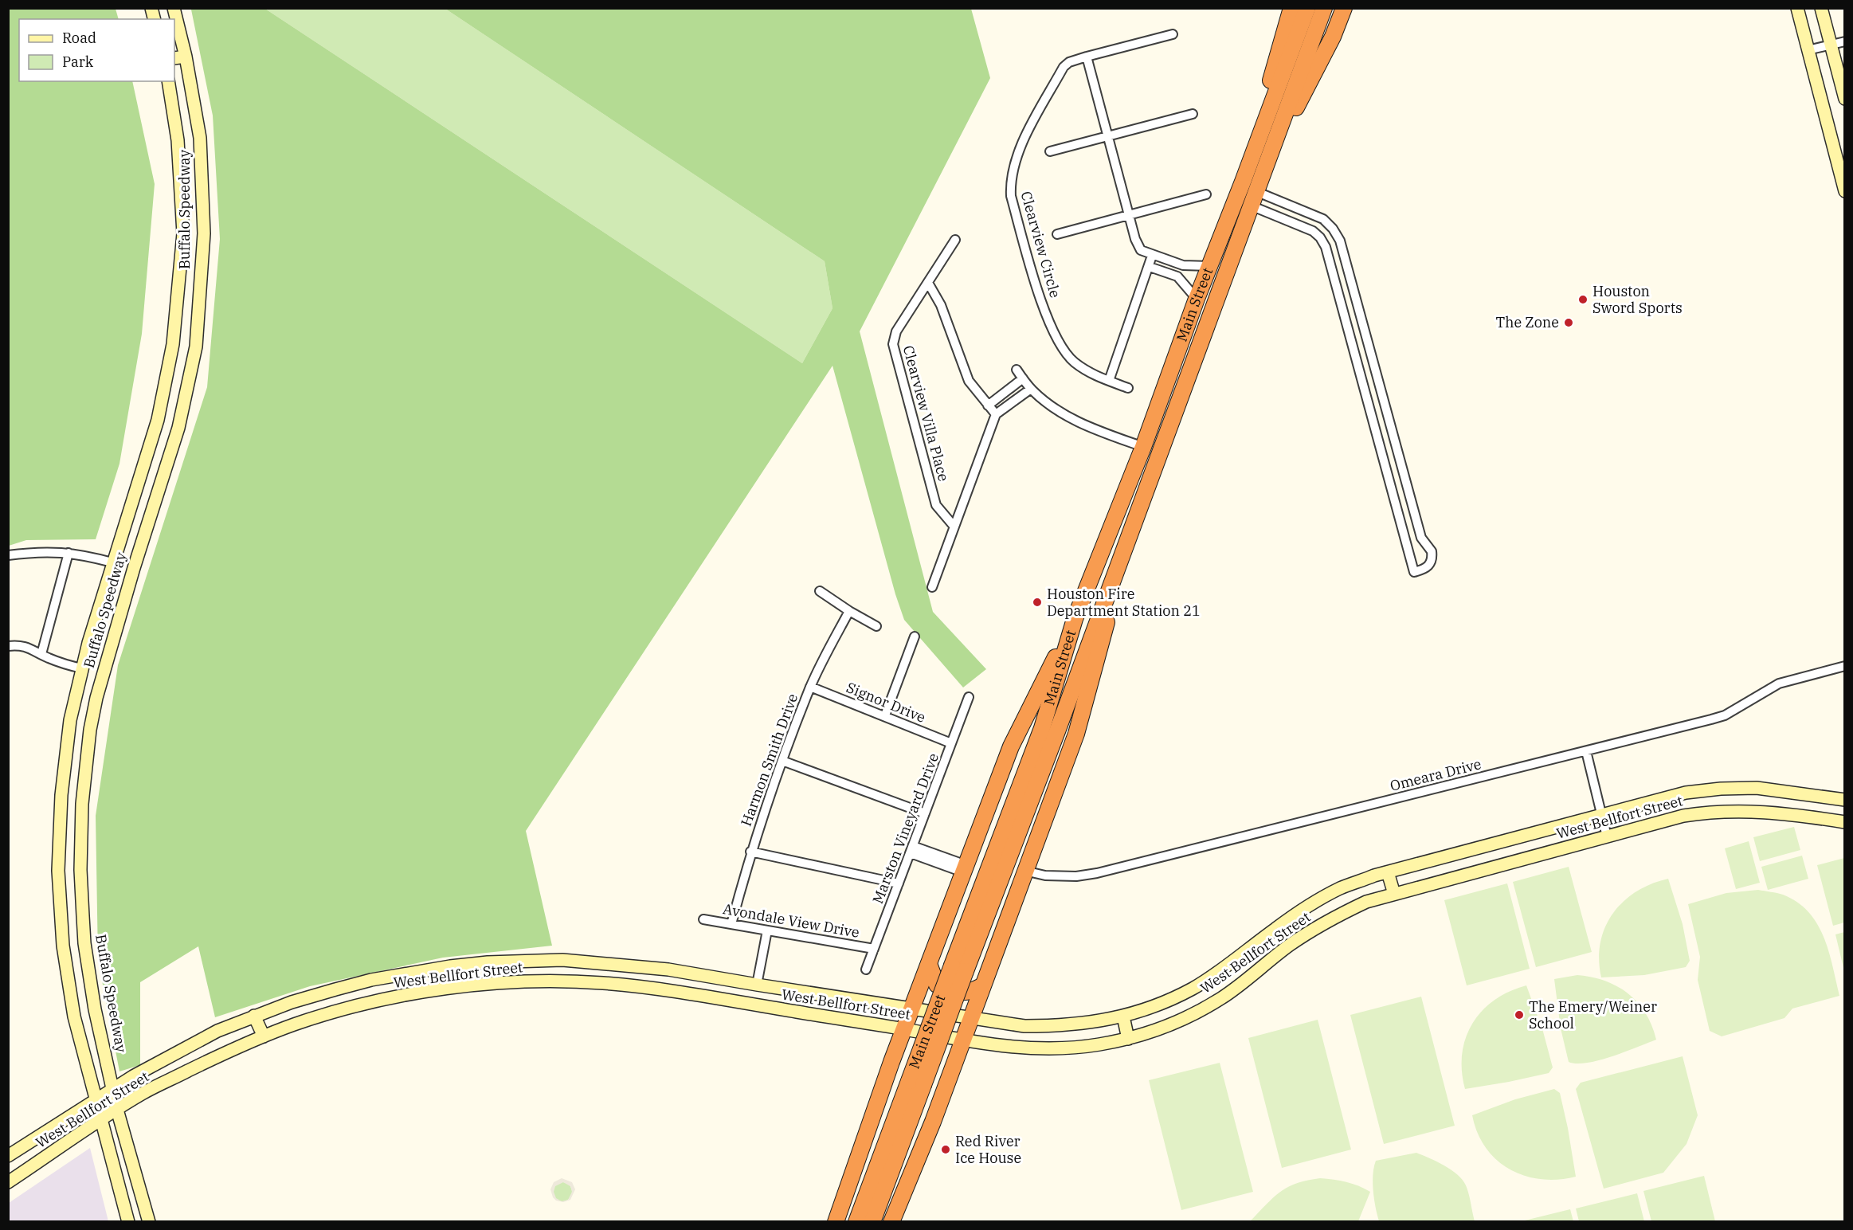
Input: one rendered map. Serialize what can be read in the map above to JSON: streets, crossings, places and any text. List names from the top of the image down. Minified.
{"streets":{"highway":["Main Street"],"main road":["Buffalo Speedway","West Bellfort Street"],"street":["Clearview Circle","Clearview Villa Place","Signor Drive","Harmon Smith Drive","Omeara Drive","Marston Vineyard Drive","Avondale View Drive"]},"crossings":[["Buffalo Speedway","West Bellfort Street"],["Signor Drive","Harmon Smith Drive"],["Signor Drive","Marston Vineyard Drive"],["Harmon Smith Drive","Avondale View Drive"],["Marston Vineyard Drive","Avondale View Drive"]],"places":["Houston Sword Sports","The Zone","Houston Fire Department Station 21","The Emery/Weiner School","Red River Ice House"],"legend":["Road","Park"]}
